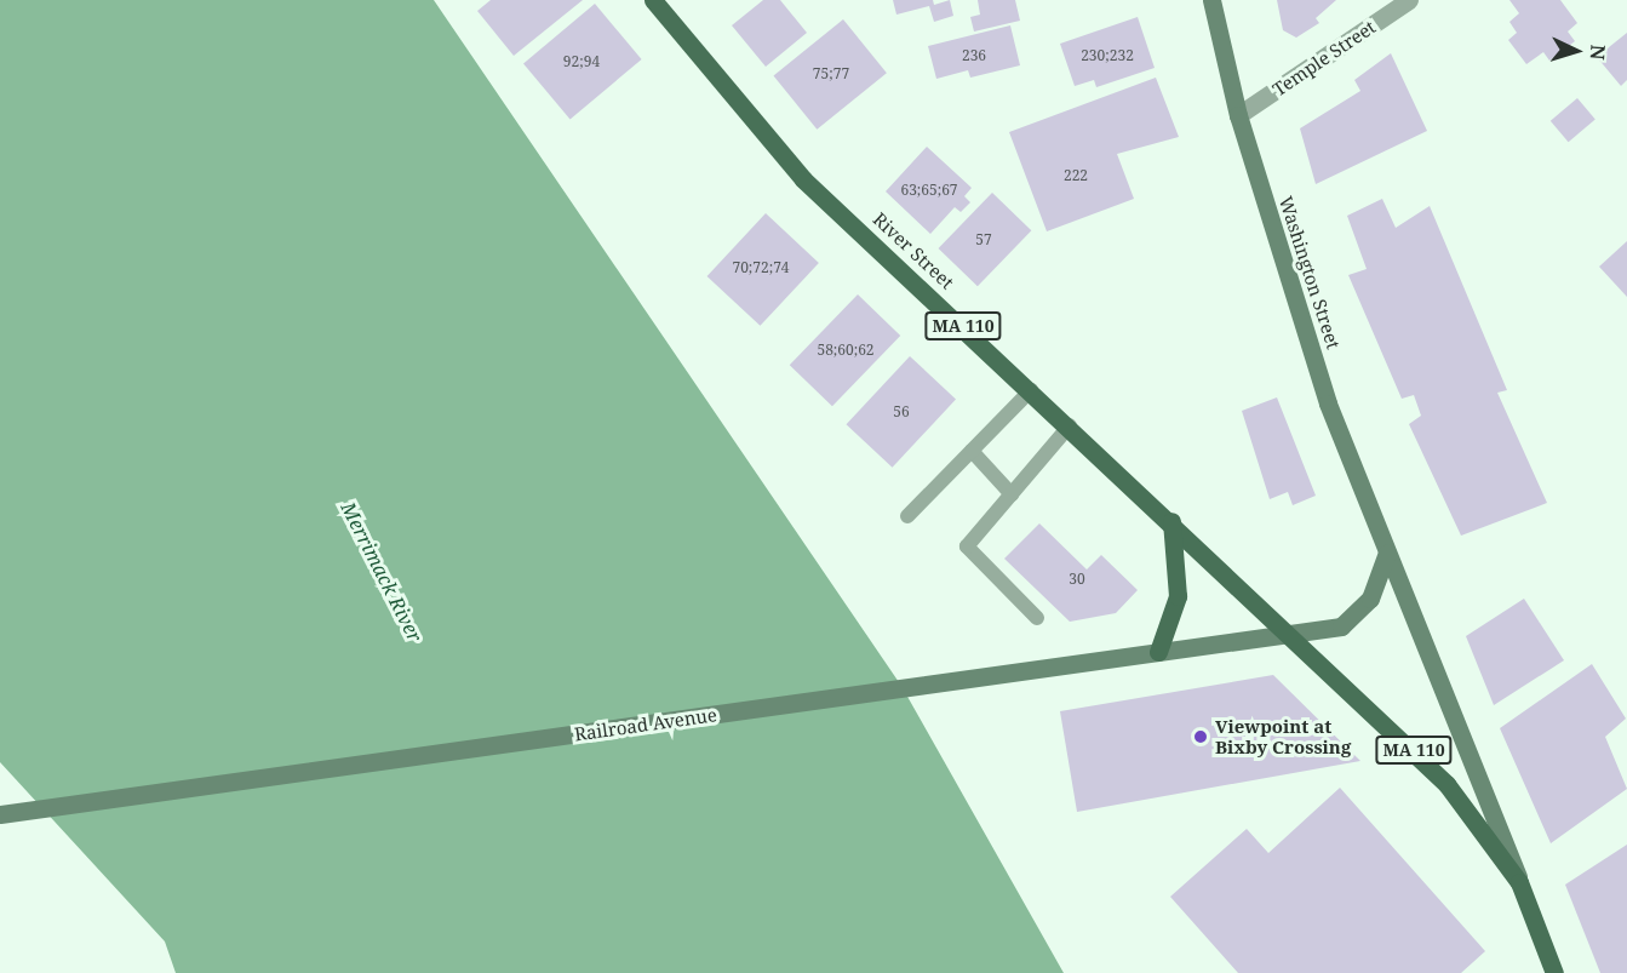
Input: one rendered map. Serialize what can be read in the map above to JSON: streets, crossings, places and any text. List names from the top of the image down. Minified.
{"streets":{"main road":["River Street","Washington Street","MA 110","Railroad Avenue"],"street":["Temple Street"]},"crossings":[["Temple Street","Washington Street"],["River Street","Washington Street"],["River Street","Railroad Avenue"],["Washington Street","Railroad Avenue"]],"water":["Merrimack River"],"places":["Viewpoint at Bixby Crossing"],"house_numbers":["236","230;232","92;94","75;77","222","63;65;67","57","70;72;74","58;60;62","56","30"],"north":"right"}
